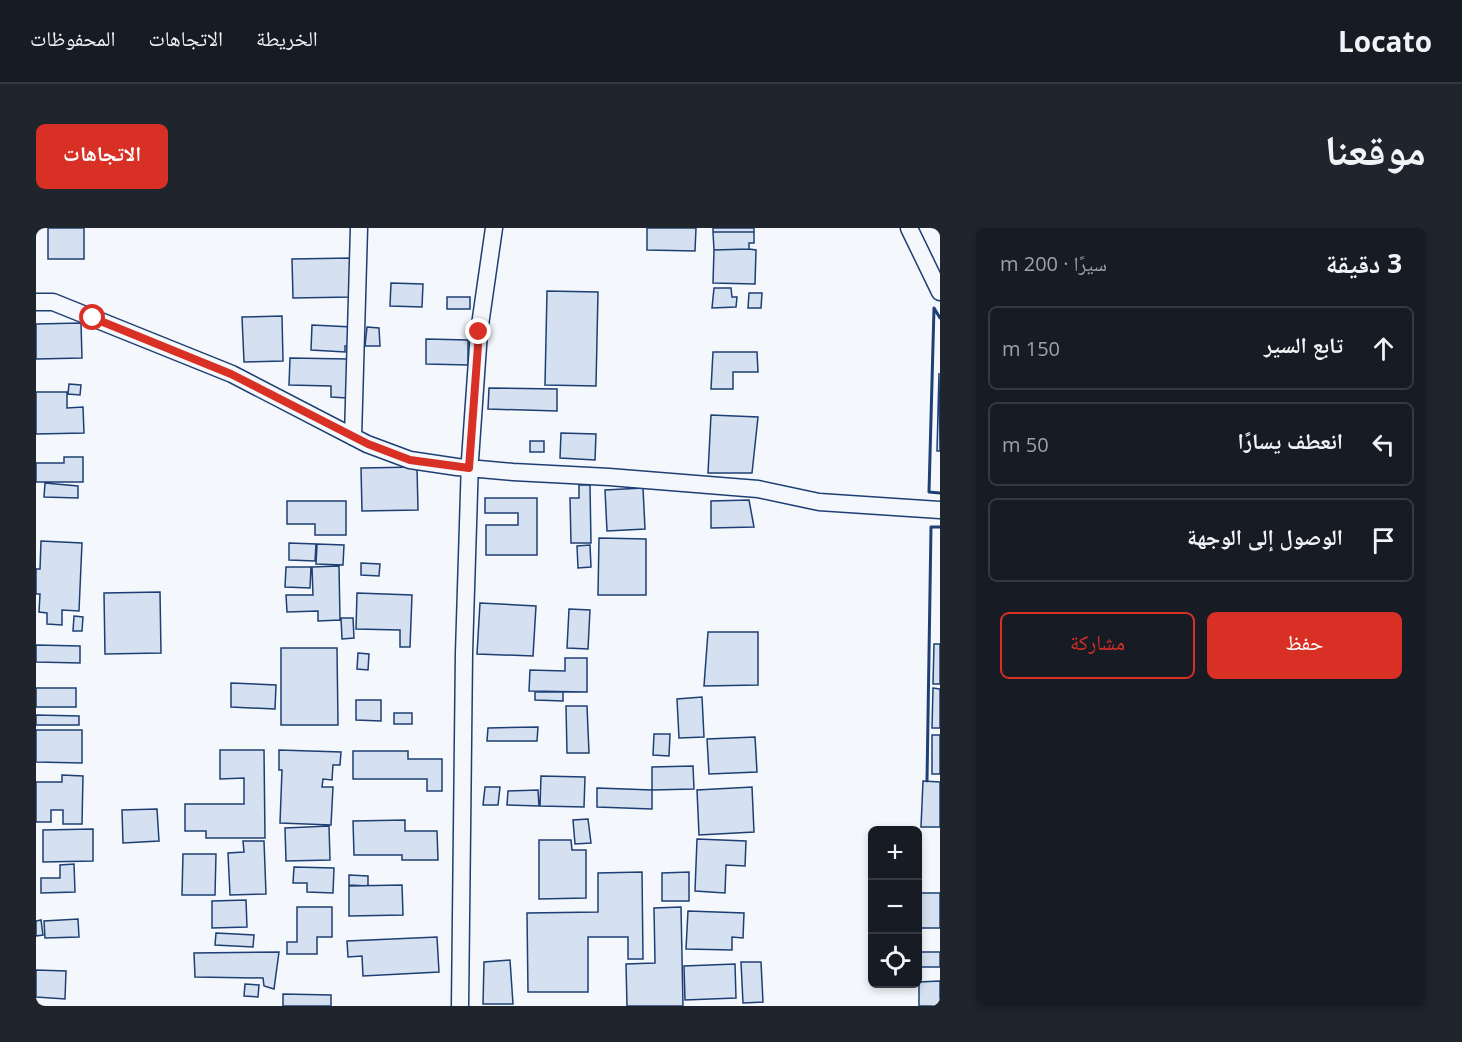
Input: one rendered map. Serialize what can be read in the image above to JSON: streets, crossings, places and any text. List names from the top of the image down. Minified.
{"page":{"header":"Locato","nav":["الخريطة","الاتجاهات","المحفوظات"],"title":"موقعنا","buttons":["الاتجاهات",["حفظ","مشاركة"]],"heading":["3 دقيقة","سيرًا · 200 m"],"list":[["تابع السير","150 m"],["انعطف يسارًا","50 m"],"الوصول إلى الوجهة"],"map_buttons":["+","−"]}}
